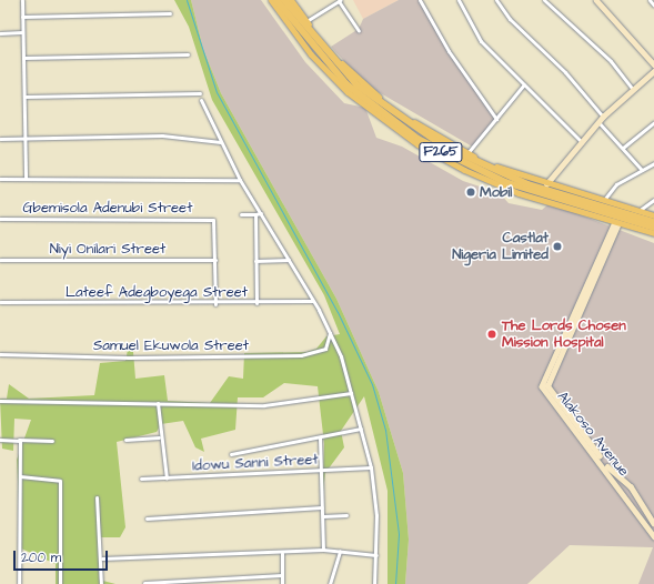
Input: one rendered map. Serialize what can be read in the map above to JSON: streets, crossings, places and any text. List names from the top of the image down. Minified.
{"streets":{"highway":["F265"],"street":["Gbemisola Adenubi Street","Niyi Onilari Street","Lateef Adegboyega Street","Samuel Ekuwola Street","Alakoso Avenue","Idowu Sanni Street"]},"crossings":[["Gbemisola Adenubi Street","Niyi Onilari Street"]],"places":["Mobil","Castlat Nigeria Limited","The Lords Chosen Mission Hospital"],"scale_bar":"200 m"}
